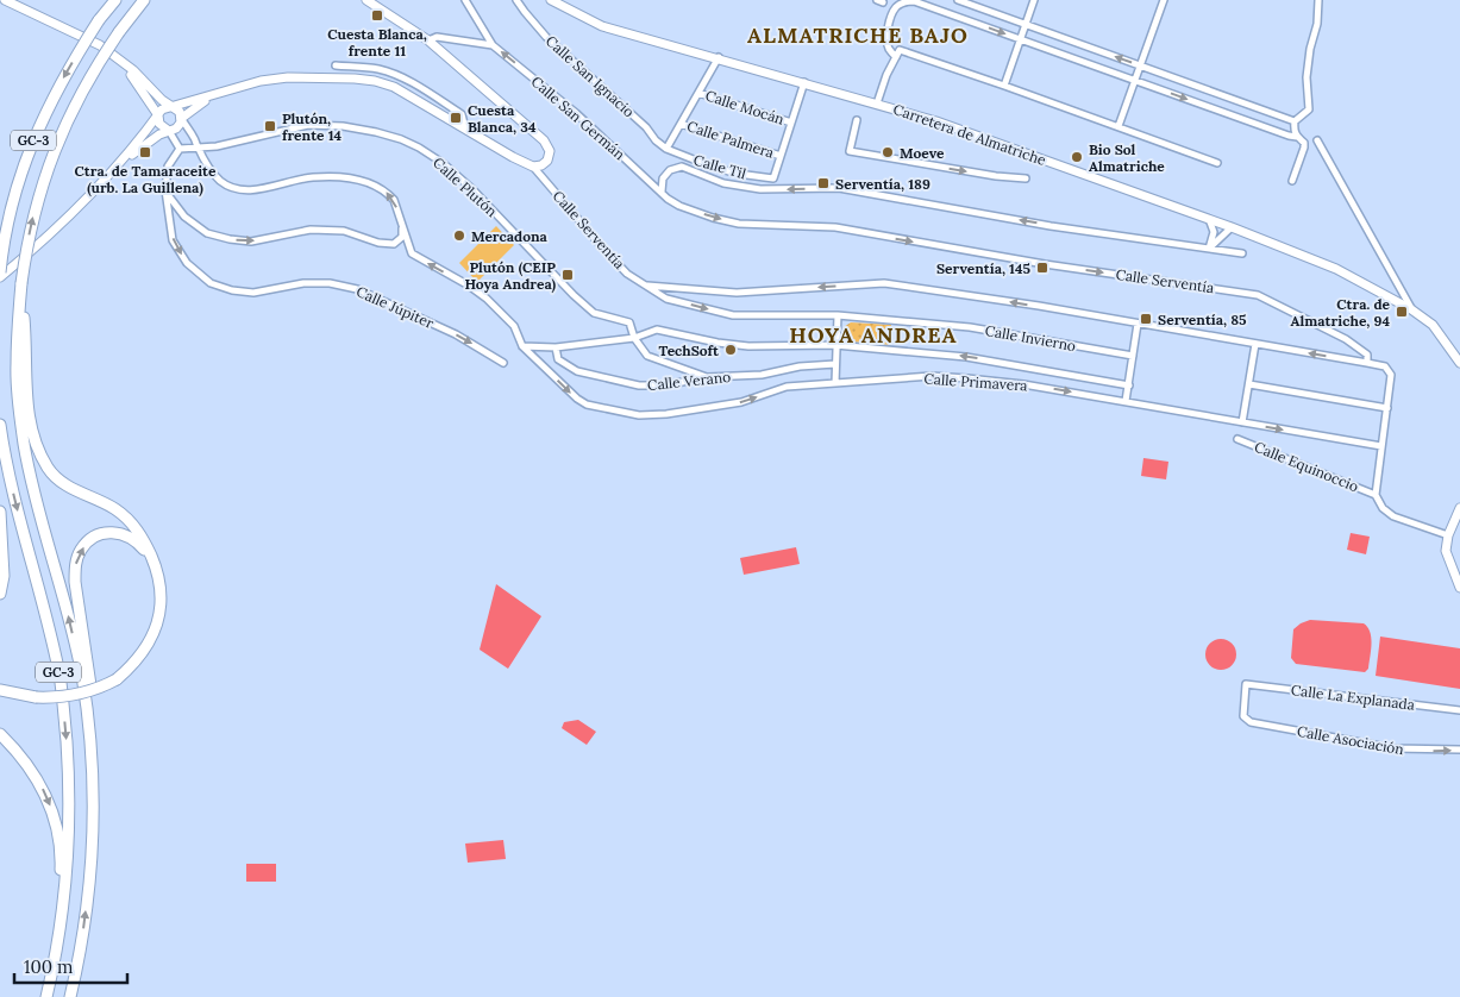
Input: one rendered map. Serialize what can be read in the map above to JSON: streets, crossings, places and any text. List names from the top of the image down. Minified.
{"streets":{"highway":["GC-3"],"main road":["Carretera de Almatriche"],"street":["Calle San Ignacio","Calle Mocán","Calle San Germán","Calle Palmera","Calle Til","Calle Plutón","Calle Serventía","Calle Júpiter","Calle Invierno","Calle Verano","Calle Primavera","Calle Equinoccio","Calle La Explanada","Calle Asociación"]},"crossings":[["Calle San Ignacio","Calle Til"],["Calle San Germán","Calle Serventía"],["Calle Palmera","Calle Til"],["Calle Plutón","Calle Júpiter"],["Calle Serventía","Calle Invierno"],["Calle La Explanada","Calle Asociación"]],"one_way":["Calle San Germán","Calle Júpiter","Calle Asociación"],"districts":["ALMATRICHE BAJO","HOYA ANDREA"],"places":{"transit":["Cuesta Blanca, frente 11","Cuesta Blanca, 34","Plutón, frente 14","Ctra. de Tamaraceite (urb. La Guillena)","Serventía, 189","Serventía, 145","Plutón (CEIP Hoya Andrea)","Ctra. de Almatriche, 94","Serventía, 85"],"other":["Moeve","Bio Sol Almatriche","Mercadona","TechSoft"]},"scale_bar":"100 m"}
